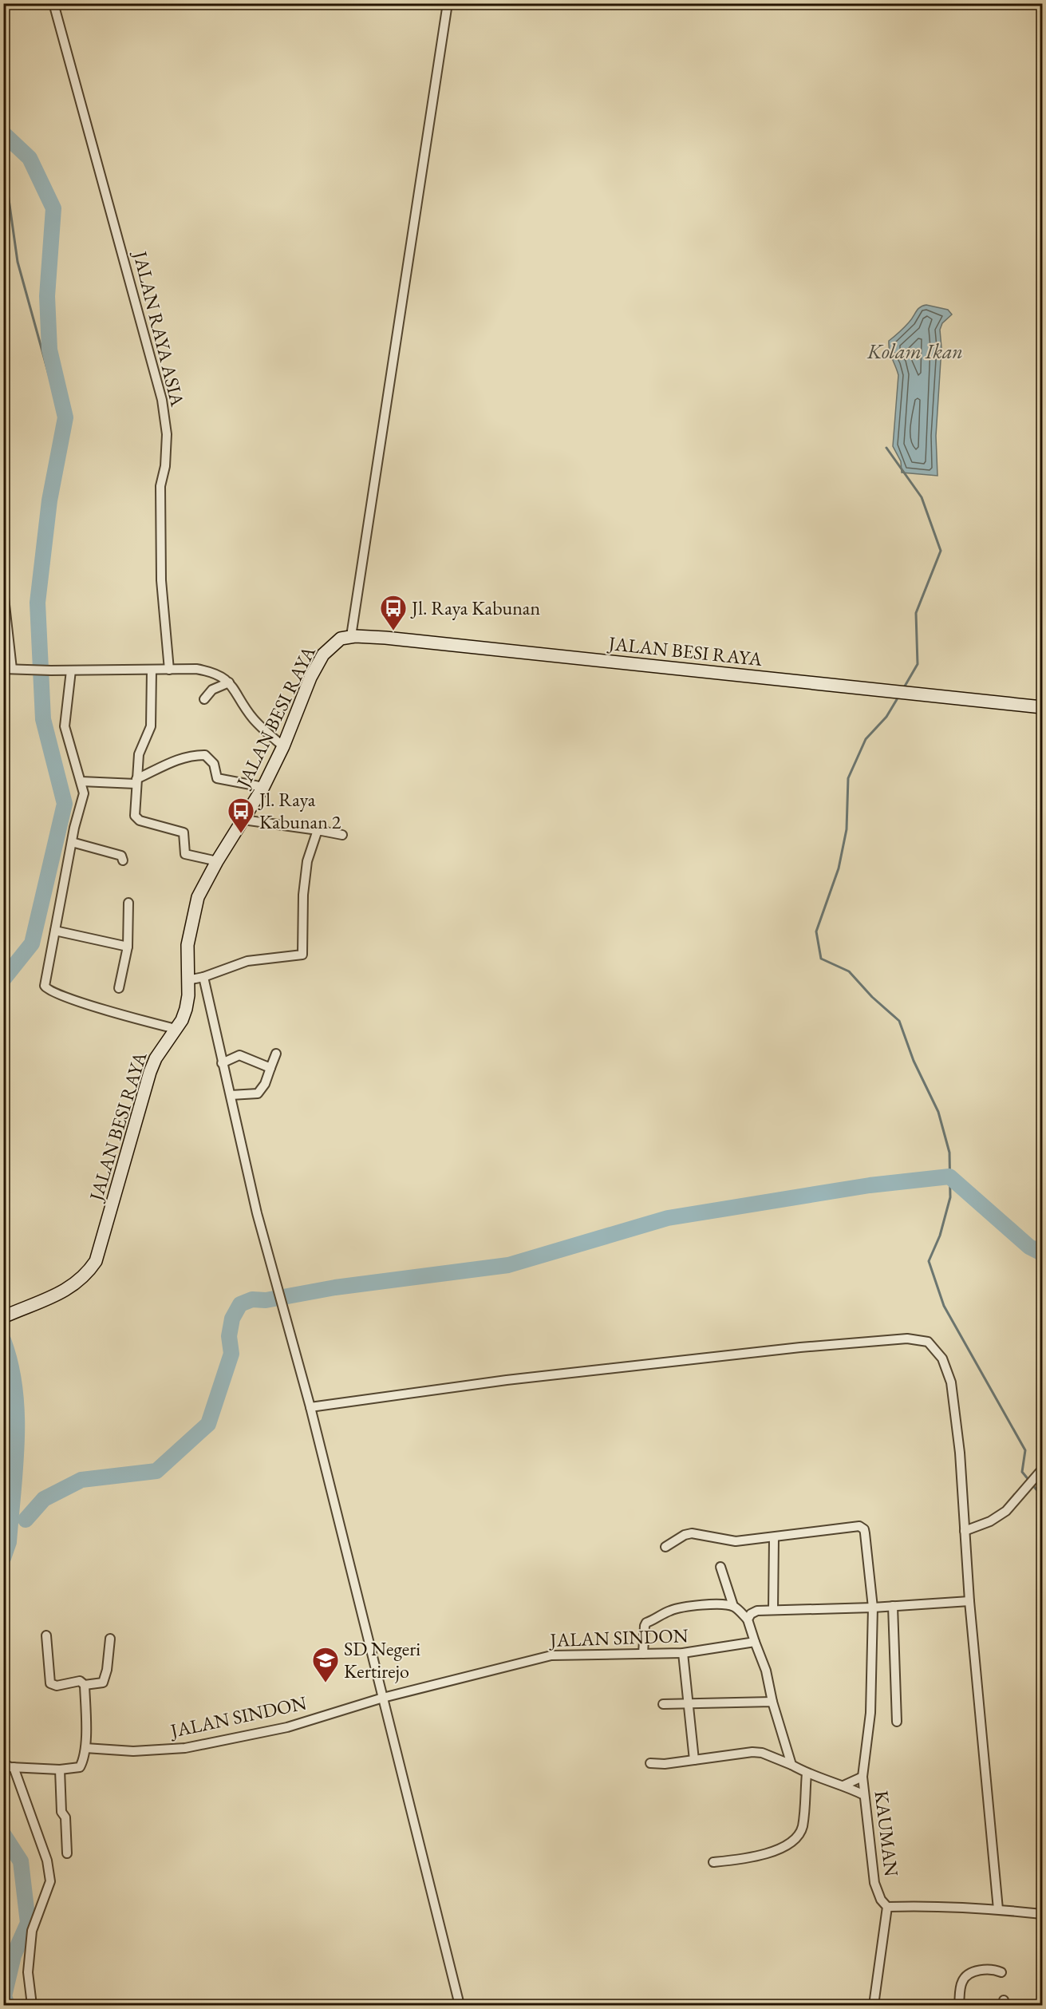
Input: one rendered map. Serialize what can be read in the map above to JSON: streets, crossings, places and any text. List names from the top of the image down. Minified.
{"streets":{"street":["JALAN RAYA ASIA","JALAN BESI RAYA","JALAN SINDON","KAUMAN"]},"water":["Kolam Ikan"],"places":{"bus stop":["Jl. Raya Kabunan","Jl. Raya Kabunan 2"],"school or university":["SD Negeri Kertirejo"]}}
